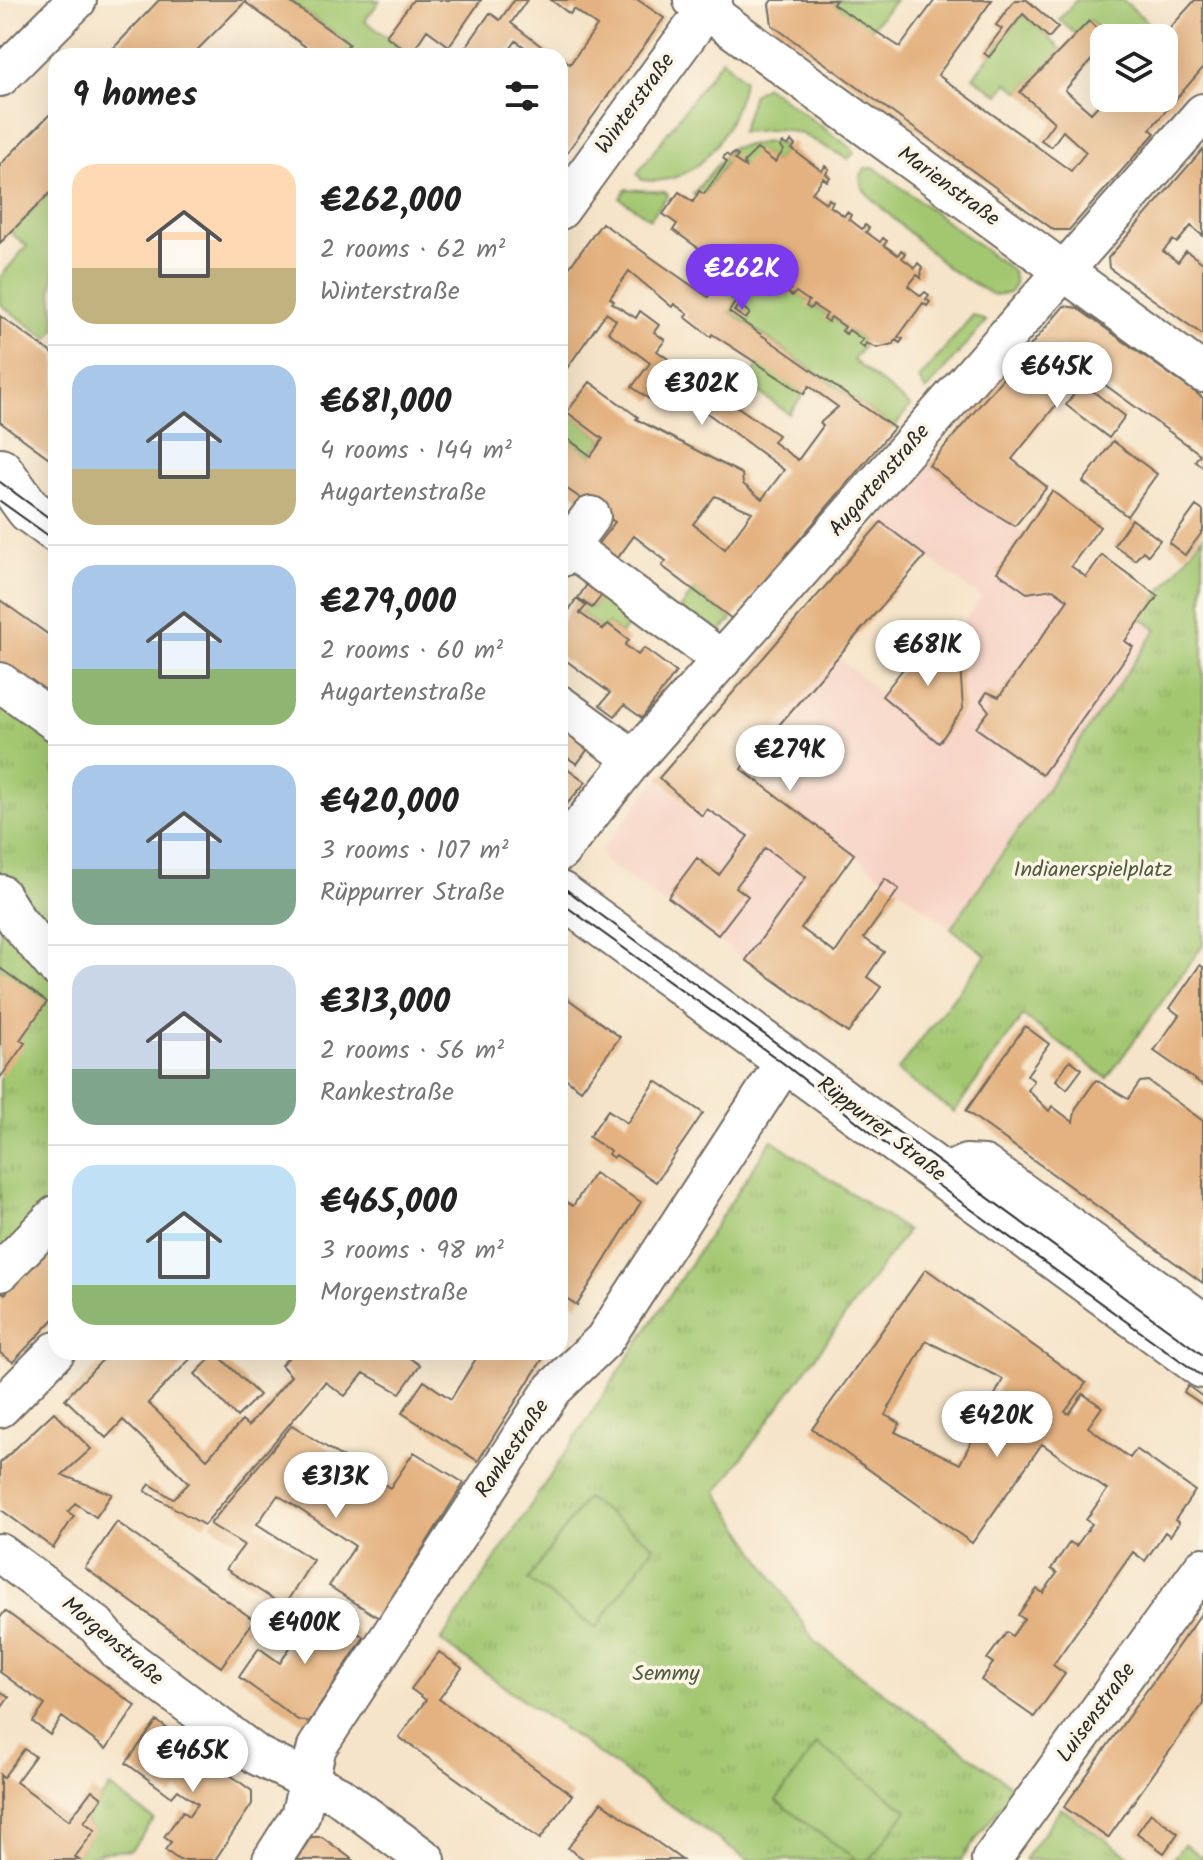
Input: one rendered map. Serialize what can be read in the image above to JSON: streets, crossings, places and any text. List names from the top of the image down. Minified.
{"streets":{"main road":["Rüppurrer Straße"],"street":["Winterstraße","Marienstraße","Augartenstraße","Rankestraße","Morgenstraße","Luisenstraße"]},"crossings":[["Winterstraße","Marienstraße"],["Marienstraße","Augartenstraße"],["Rüppurrer Straße","Rankestraße"],["Rankestraße","Morgenstraße"]],"parks":["Indianerspielplatz","Semmy"],"page":{"heading":"9 homes","list":[{"name":"€262,000","note":"2 rooms · 62 m² · Winterstraße"},{"name":"€681,000","note":"4 rooms · 144 m² · Augartenstraße"},{"name":"€279,000","note":"2 rooms · 60 m² · Augartenstraße"},{"name":"€420,000","note":"3 rooms · 107 m² · Rüppurrer Straße"},{"name":"€313,000","note":"2 rooms · 56 m² · Rankestraße"},{"name":"€465,000","note":"3 rooms · 98 m² · Morgenstraße"}],"price":["€262K","€645K","€302K","€681K","€279K","€420K","€313K","€400K","€465K"]}}
